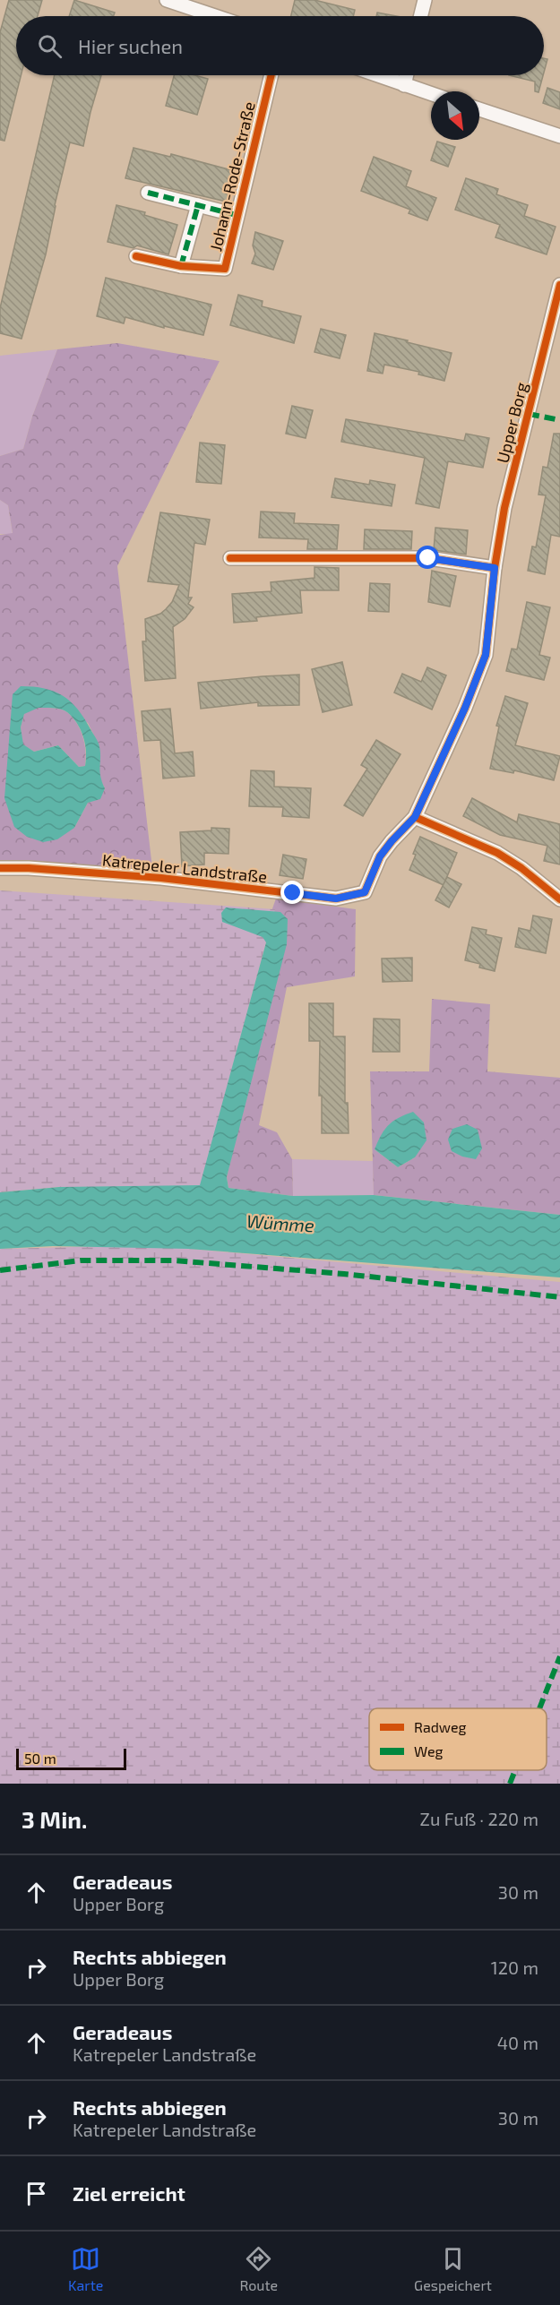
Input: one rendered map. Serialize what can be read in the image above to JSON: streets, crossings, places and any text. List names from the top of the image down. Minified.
{"streets":{"street":["Johann-Rode-Straße","Upper Borg","Katrepeler Landstraße"]},"crossings":[["Upper Borg","Katrepeler Landstraße"]],"water":["Wümme"],"legend":["Radweg","Weg"],"scale_bar":"50 m","north":"bottom right","page":{"search":"Hier suchen","scale":"50 m","heading":["3 Min.","Zu Fuß · 220 m"],"list":[["Geradeaus","Upper Borg","30 m"],["Rechts abbiegen","Upper Borg","120 m"],["Geradeaus","Katrepeler Landstraße","40 m"],["Rechts abbiegen","Katrepeler Landstraße","30 m"],"Ziel erreicht"],"nav":["Karte","Route","Gespeichert"]}}
